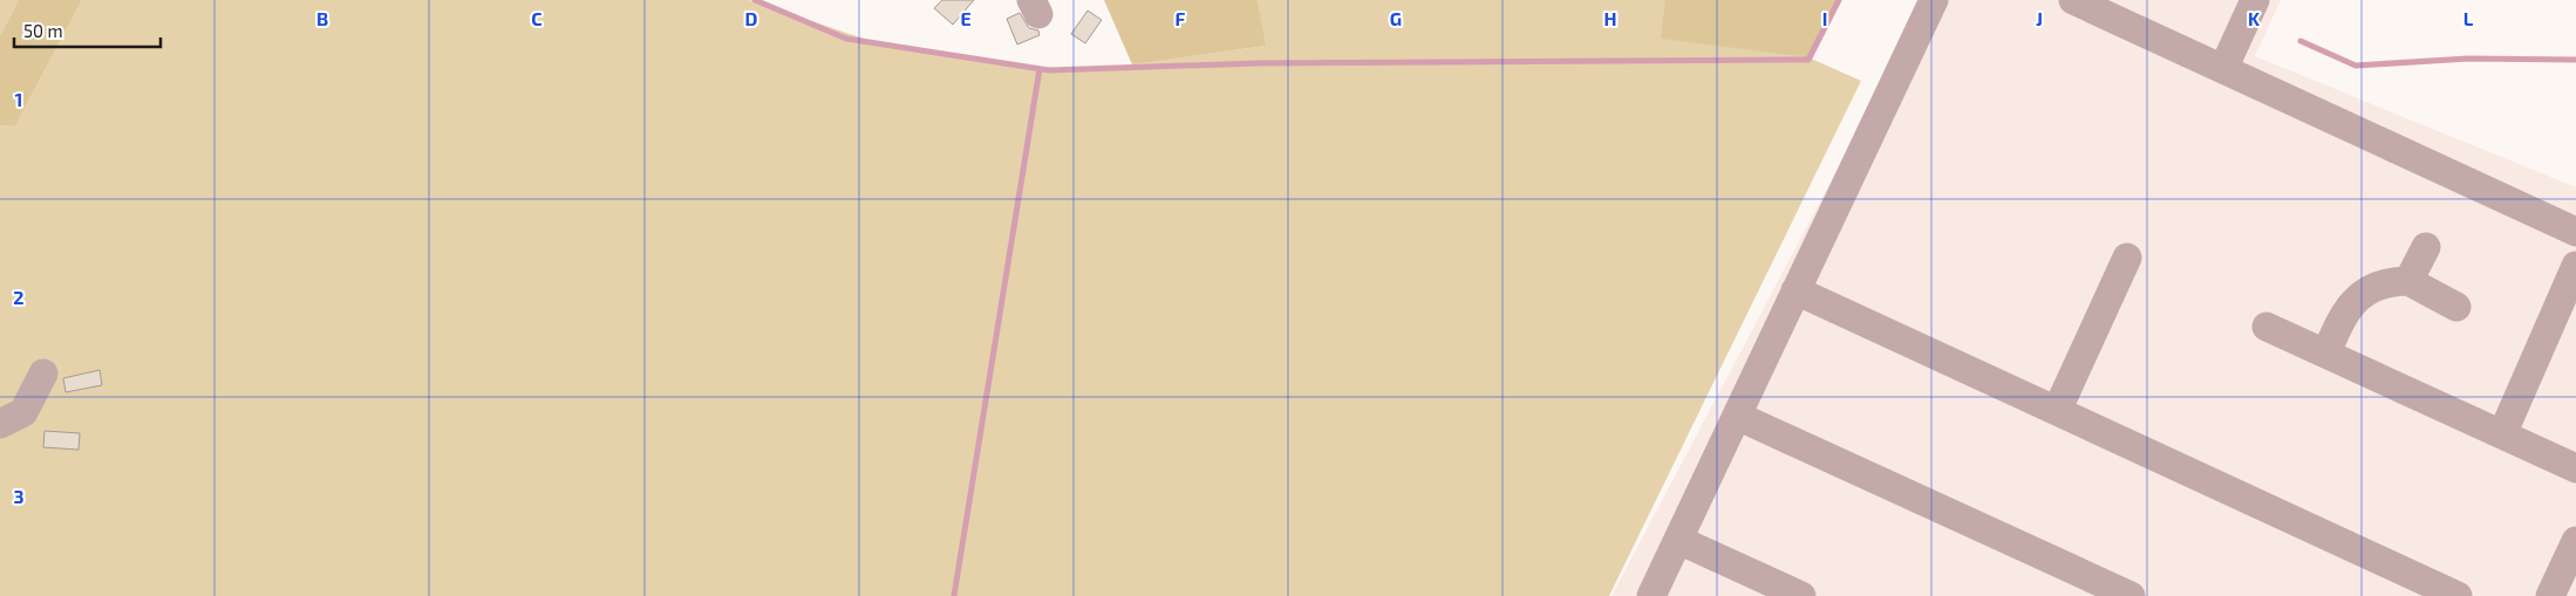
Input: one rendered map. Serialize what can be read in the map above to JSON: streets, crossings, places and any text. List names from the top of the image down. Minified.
{"scale_bar":"50 m","grid":{"columns":["B","C","D","E","F","G","H","I","J","K","L"],"rows":["1","2","3"]}}
